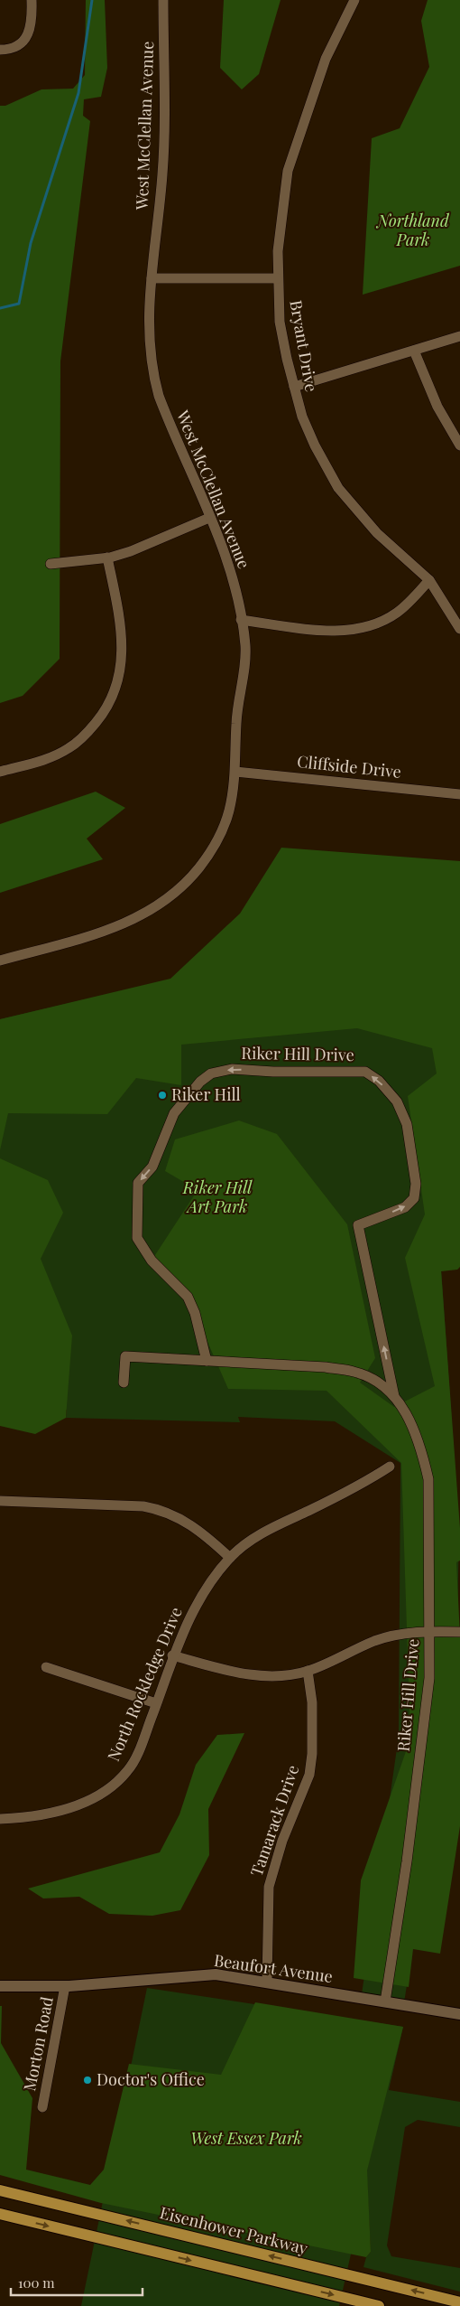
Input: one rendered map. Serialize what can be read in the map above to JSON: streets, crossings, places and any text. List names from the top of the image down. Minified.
{"streets":{"main road":["Eisenhower Parkway"],"street":["West McClellan Avenue","Bryant Drive","Cliffside Drive","Riker Hill Drive","North Rockledge Drive","Tamarack Drive","Beaufort Avenue","Morton Road"]},"crossings":[["West McClellan Avenue","Cliffside Drive"],["Riker Hill Drive","Beaufort Avenue"],["Tamarack Drive","Beaufort Avenue"],["Beaufort Avenue","Morton Road"]],"parks":["Northland Park","Riker Hill Art Park","West Essex Park"],"places":["Riker Hill","Doctor's Office"],"scale_bar":"100 m"}
